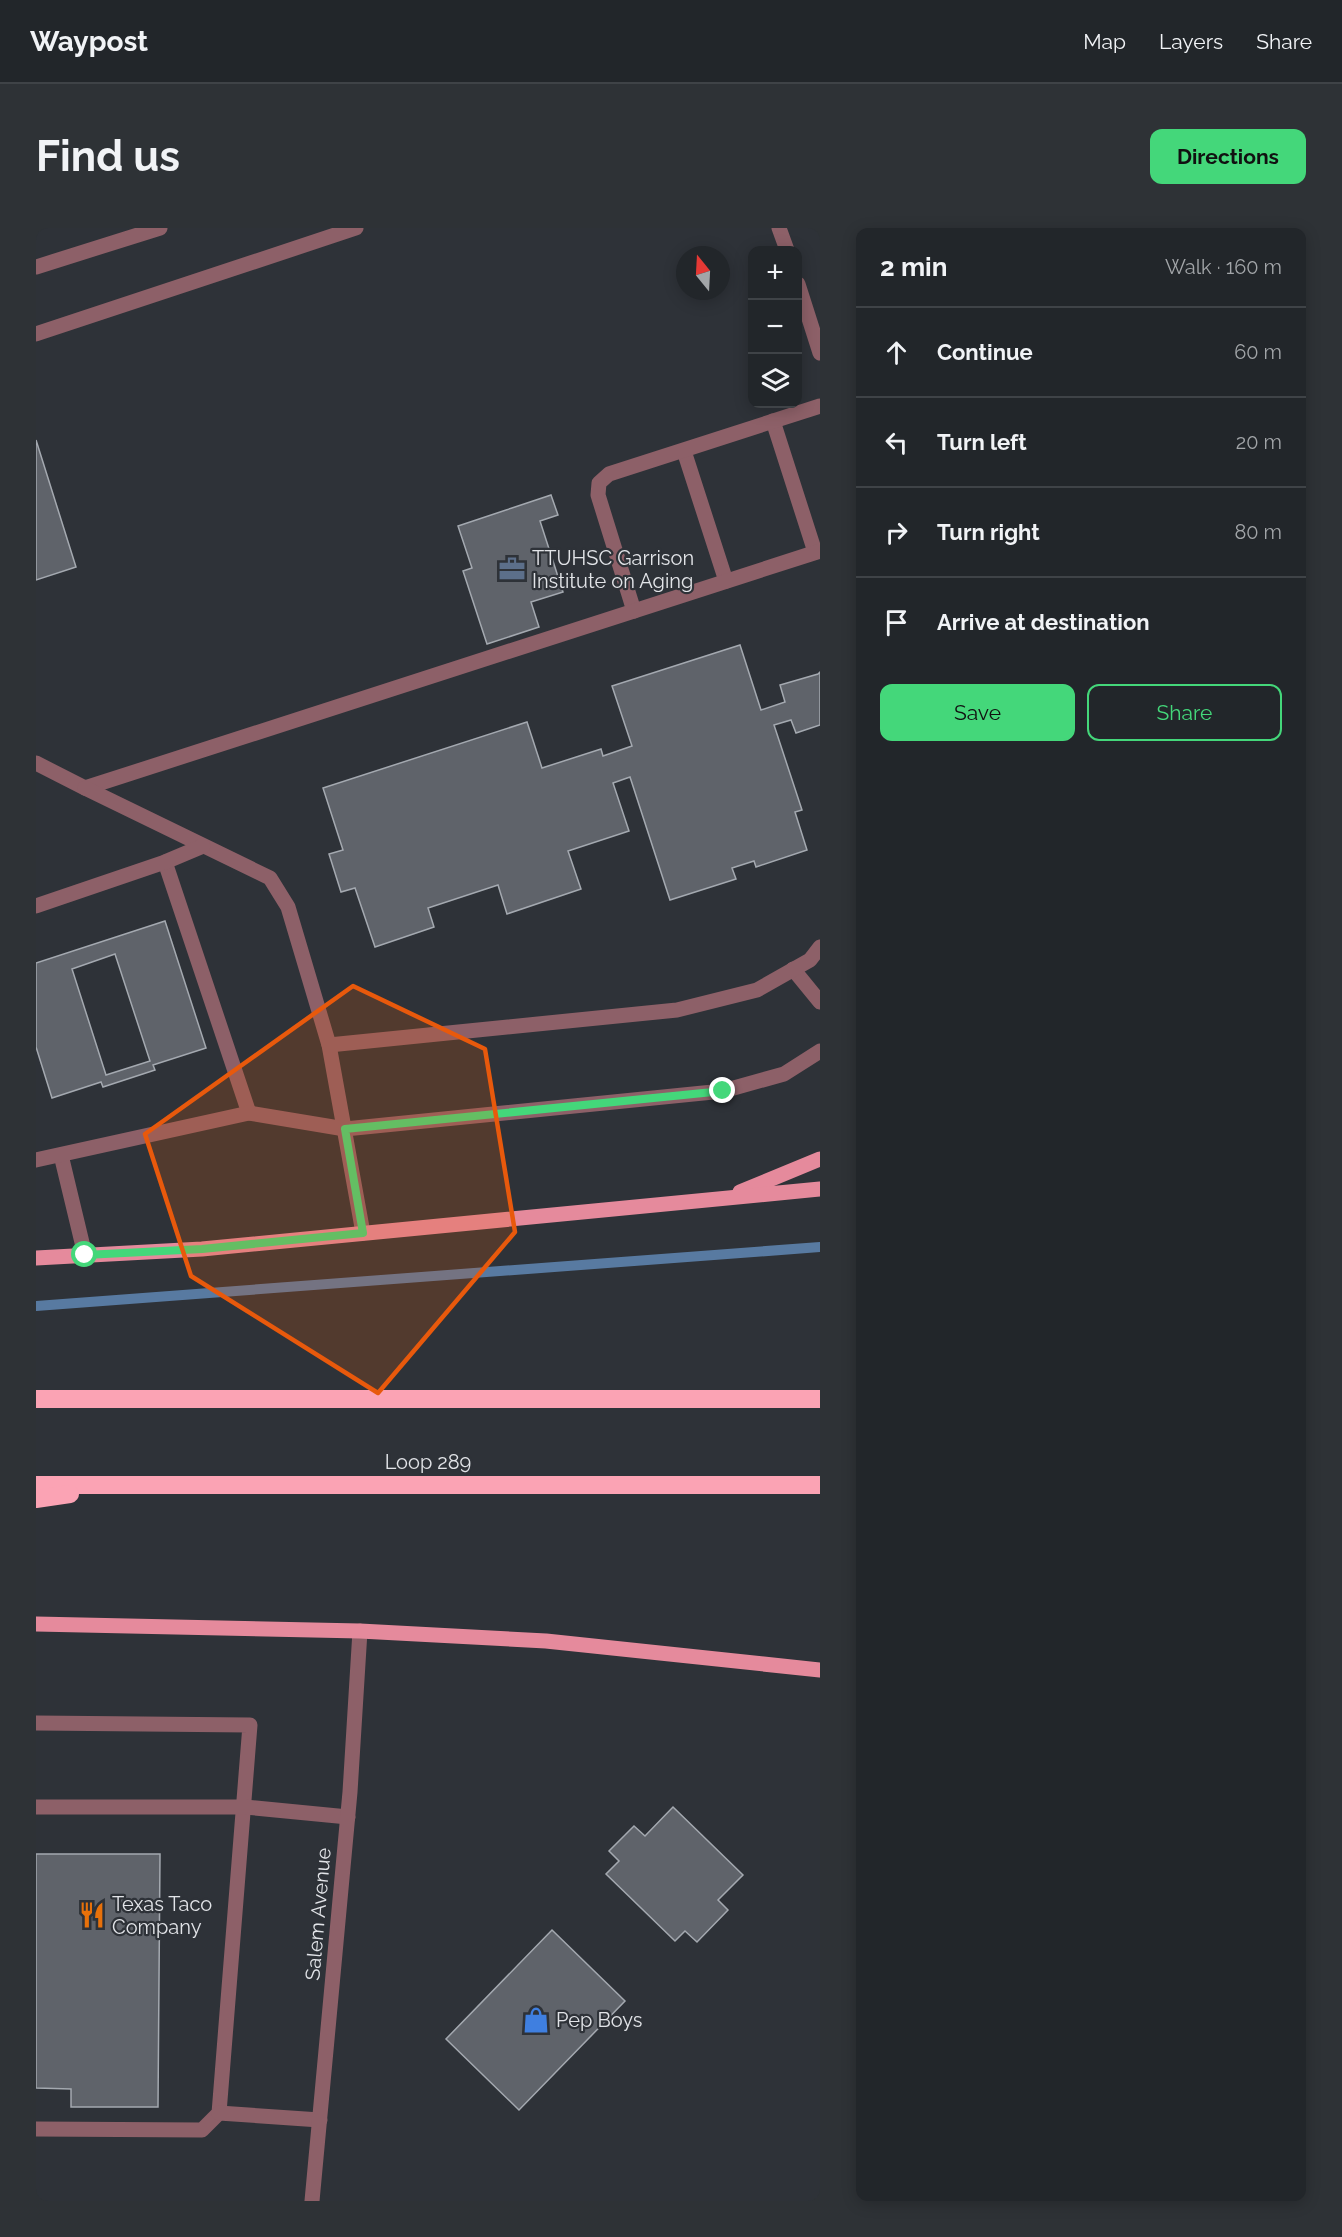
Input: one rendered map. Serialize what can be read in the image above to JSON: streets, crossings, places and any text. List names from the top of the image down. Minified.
{"streets":{"highway":["Loop 289"],"street":["Salem Avenue"]},"places":{"office":["TTUHSC Garrison Institute on Aging"],"restaurant":["Texas Taco Company"],"shop":["Pep Boys"]},"north":"top","page":{"header":"Waypost","nav":["Map","Layers","Share"],"buttons":["Directions",["Save","Share"]],"title":"Find us","heading":["2 min","Walk · 160 m"],"map_buttons":["+","−"],"list":[["Continue","60 m"],["Turn left","20 m"],["Turn right","80 m"],"Arrive at destination"]}}
